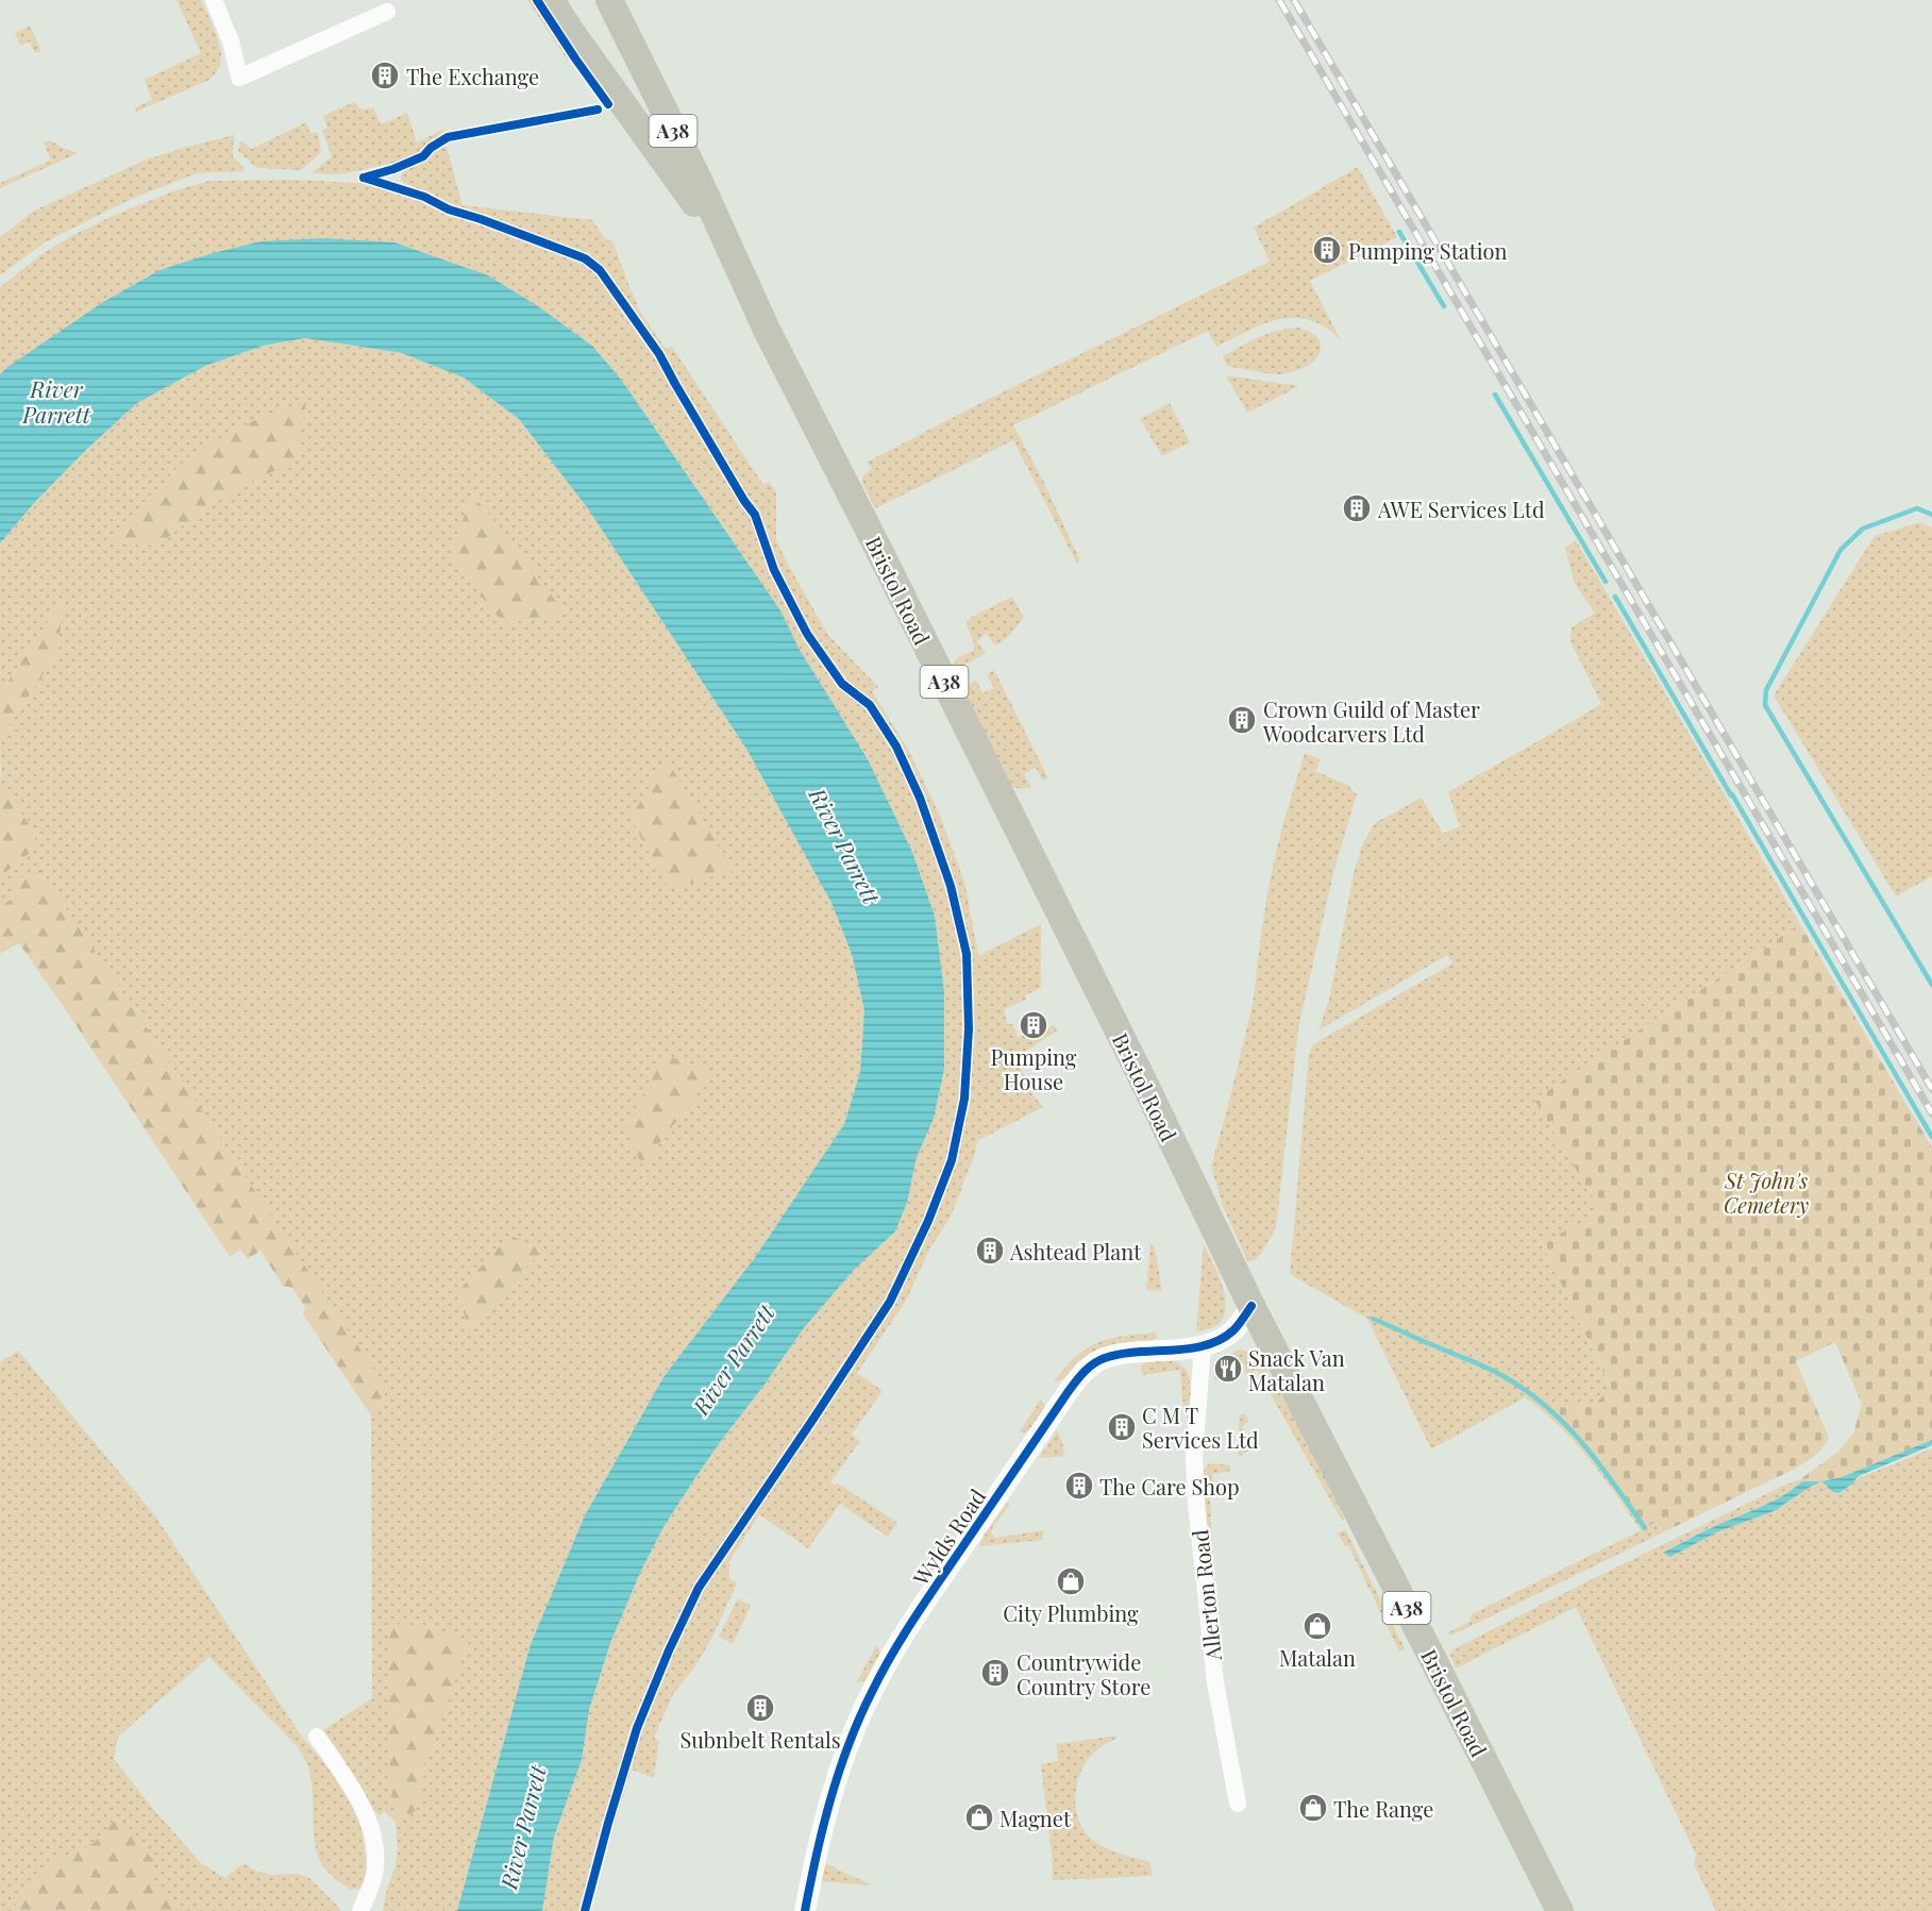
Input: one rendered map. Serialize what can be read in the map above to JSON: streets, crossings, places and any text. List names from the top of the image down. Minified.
{"streets":{"main road":["A38","Bristol Road"],"street":["Wylds Road","Allerton Road"]},"crossings":[["Bristol Road","Wylds Road"],["Wylds Road","Allerton Road"]],"water":["River Parrett"],"parks":["St John's Cemetery"],"places":{"building":["The Exchange","Pumping Station","AWE Services Ltd","Crown Guild of Master Woodcarvers Ltd","Pumping House","Ashtead Plant","C M T Services Ltd","The Care Shop","Countrywide Country Store","Subnbelt Rentals"],"restaurant":["Snack Van Matalan"],"shop":["City Plumbing","Matalan","The Range","Magnet"]}}
